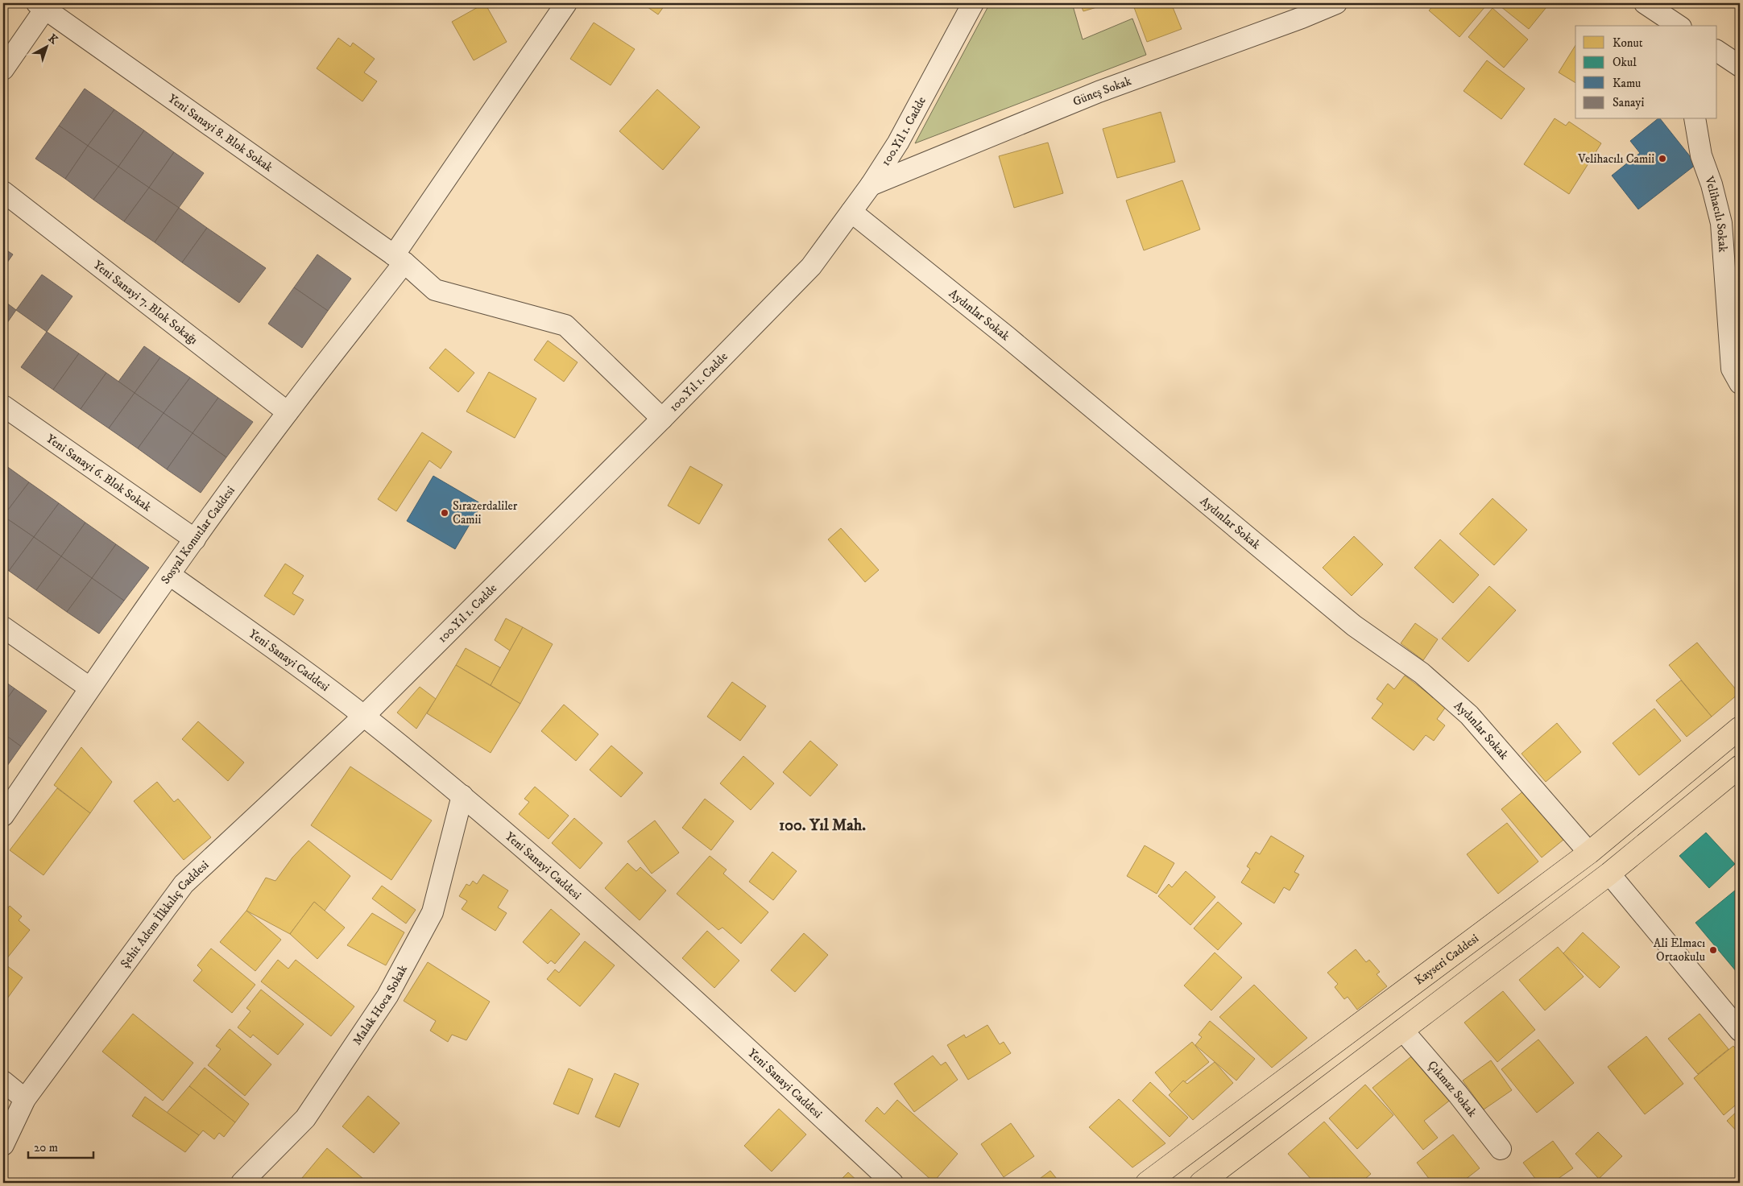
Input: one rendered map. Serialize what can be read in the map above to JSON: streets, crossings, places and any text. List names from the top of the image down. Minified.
{"streets":{"main road":["Kayseri Caddesi"],"street":["Güneş Sokak","100.Yıl 1. Cadde","Yeni Sanayi 8. Blok Sokak","Velihacılı Sokak","Yeni Sanayi 7. Blok Sokağı","Aydınlar Sokak","Yeni Sanayi 6. Blok Sokak","Sosyal Konutlar Caddesi","Yeni Sanayi Caddesi","Şehit Adem İlkkılıç Caddesi","Malak Hoca Sokak","Çıkmaz Sokak"]},"crossings":[["Güneş Sokak","100.Yıl 1. Cadde"],["100.Yıl 1. Cadde","Yeni Sanayi 8. Blok Sokak"],["100.Yıl 1. Cadde","Aydınlar Sokak"],["100.Yıl 1. Cadde","Yeni Sanayi Caddesi"],["100.Yıl 1. Cadde","Şehit Adem İlkkılıç Caddesi"],["Yeni Sanayi 8. Blok Sokak","Sosyal Konutlar Caddesi"],["Yeni Sanayi 7. Blok Sokağı","Sosyal Konutlar Caddesi"],["Aydınlar Sokak","Kayseri Caddesi"],["Yeni Sanayi 6. Blok Sokak","Sosyal Konutlar Caddesi"],["Sosyal Konutlar Caddesi","Yeni Sanayi Caddesi"],["Yeni Sanayi Caddesi","Şehit Adem İlkkılıç Caddesi"],["Yeni Sanayi Caddesi","Malak Hoca Sokak"]],"districts":["100. Yıl Mah."],"places":["Velihacılı Camii","Sırazerdaliler Camii","Ali Elmacı Ortaokulu"],"legend":["Konut","Okul","Kamu","Sanayi"],"scale_bar":"20 m","north":"top right"}
